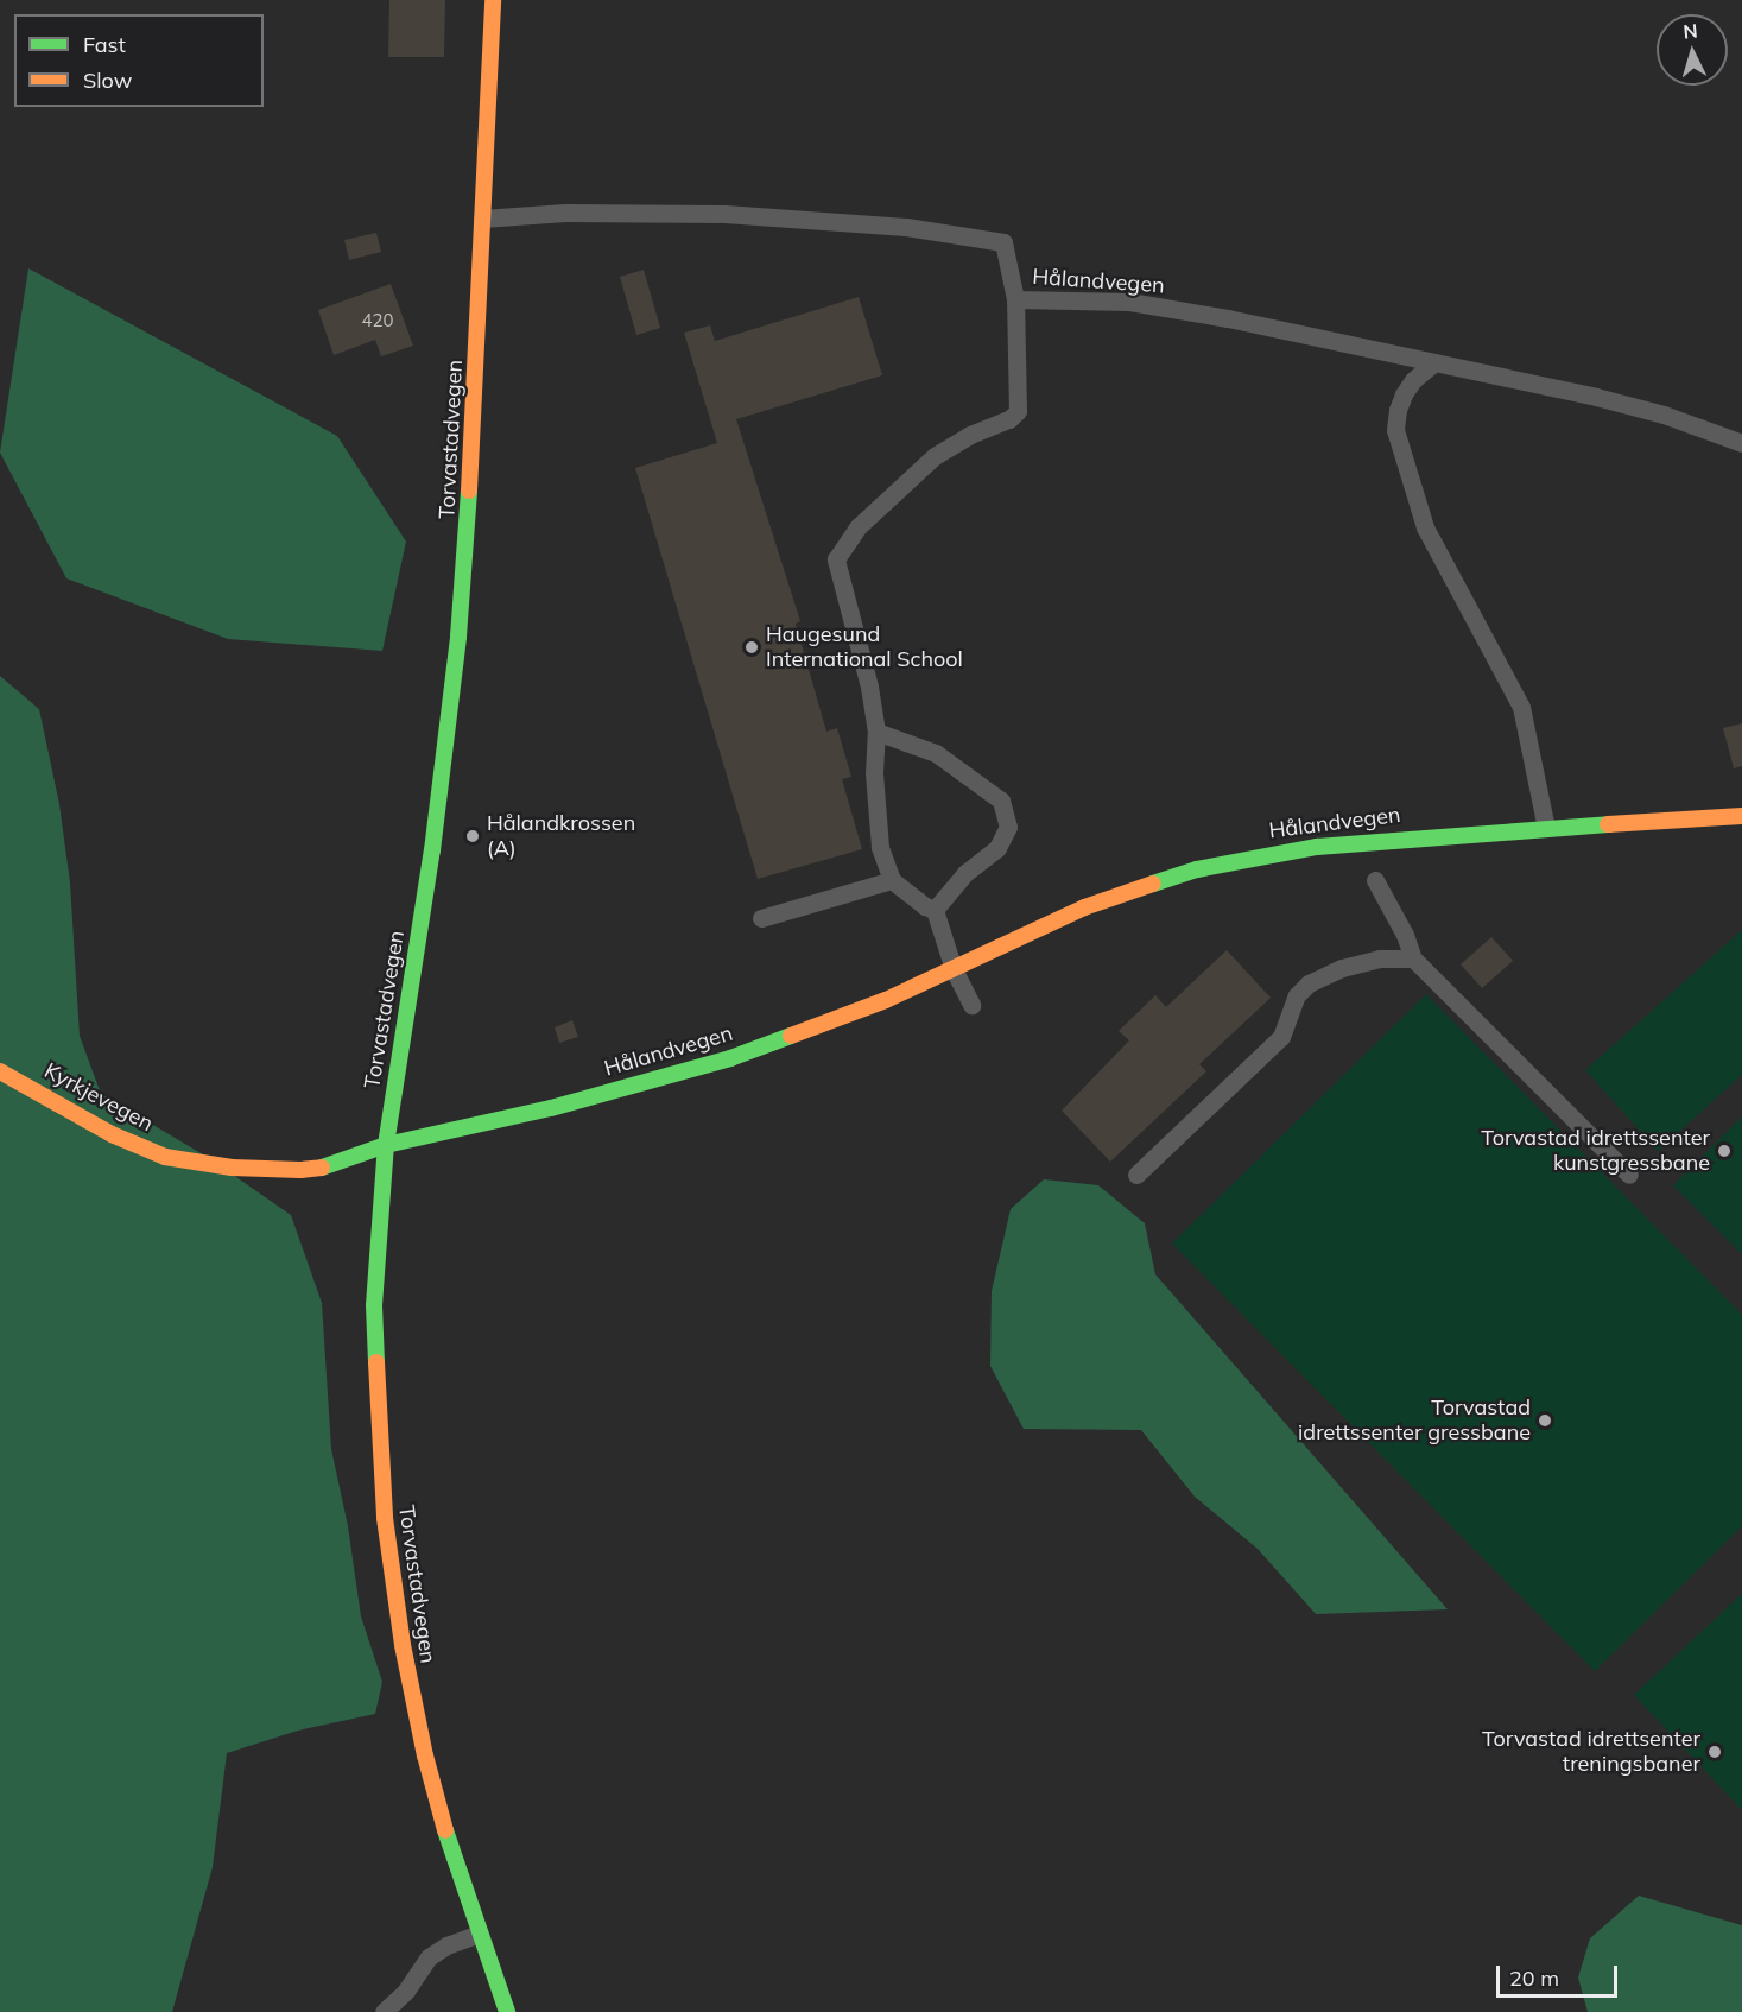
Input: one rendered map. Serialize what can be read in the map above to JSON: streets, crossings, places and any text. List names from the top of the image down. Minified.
{"streets":{"main road":["Hålandvegen","Torvastadvegen","Kyrkjevegen"]},"crossings":[["Hålandvegen","Torvastadvegen"],["Hålandvegen","Kyrkjevegen"],["Torvastadvegen","Kyrkjevegen"]],"places":["Haugesund International School","Hålandkrossen (A)","Torvastad idrettssenter kunstgressbane","Torvastad idrettssenter gressbane","Torvastad idrettsenter treningsbaner"],"house_numbers":["420"],"legend":["Fast","Slow"],"scale_bar":"20 m","north":"top"}
